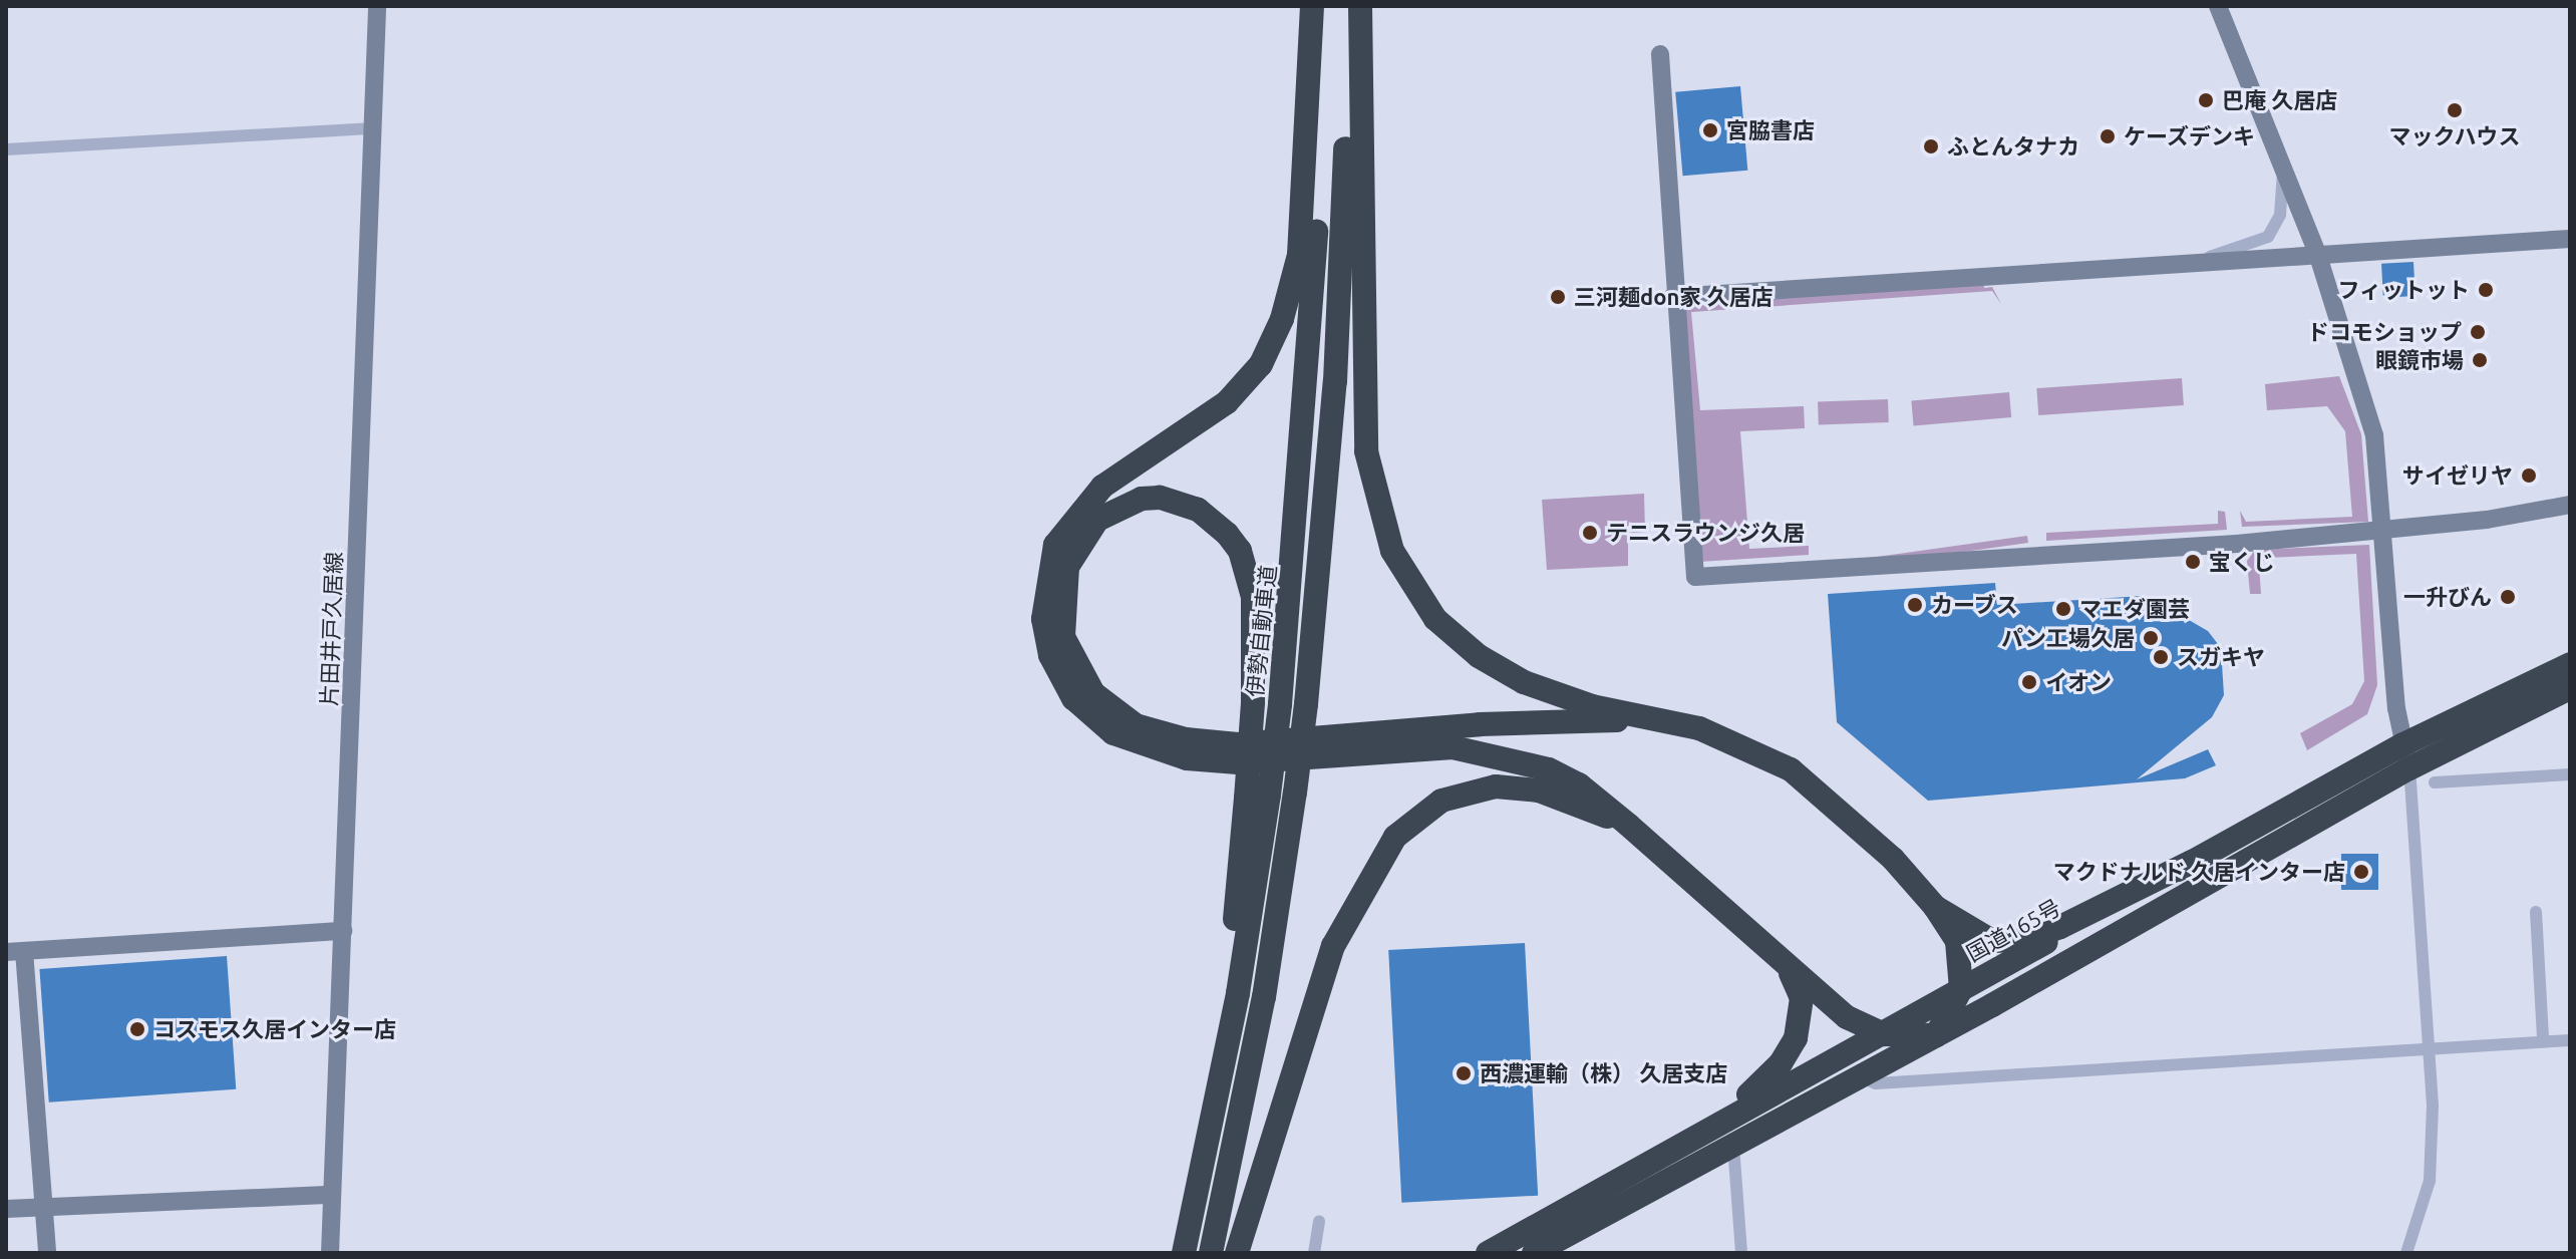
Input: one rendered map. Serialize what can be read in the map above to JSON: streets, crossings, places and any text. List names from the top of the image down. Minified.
{"streets":{"highway":["伊勢自動車道","国道165号"],"street":["片田井戸久居線"]},"places":["巴庵 久居店","マックハウス","宮脇書店","ケーズデンキ","ふとんタナカ","フィットット","三河麺don家 久居店","ドコモショップ","眼鏡市場","サイゼリヤ","テニスラウンジ久居","宝くじ","一升びん","カーブス","マエダ園芸","パン工場久居","スガキヤ","イオン","マクドナルド 久居インター店","コスモス久居インター店","西濃運輸（株） 久居支店"]}
